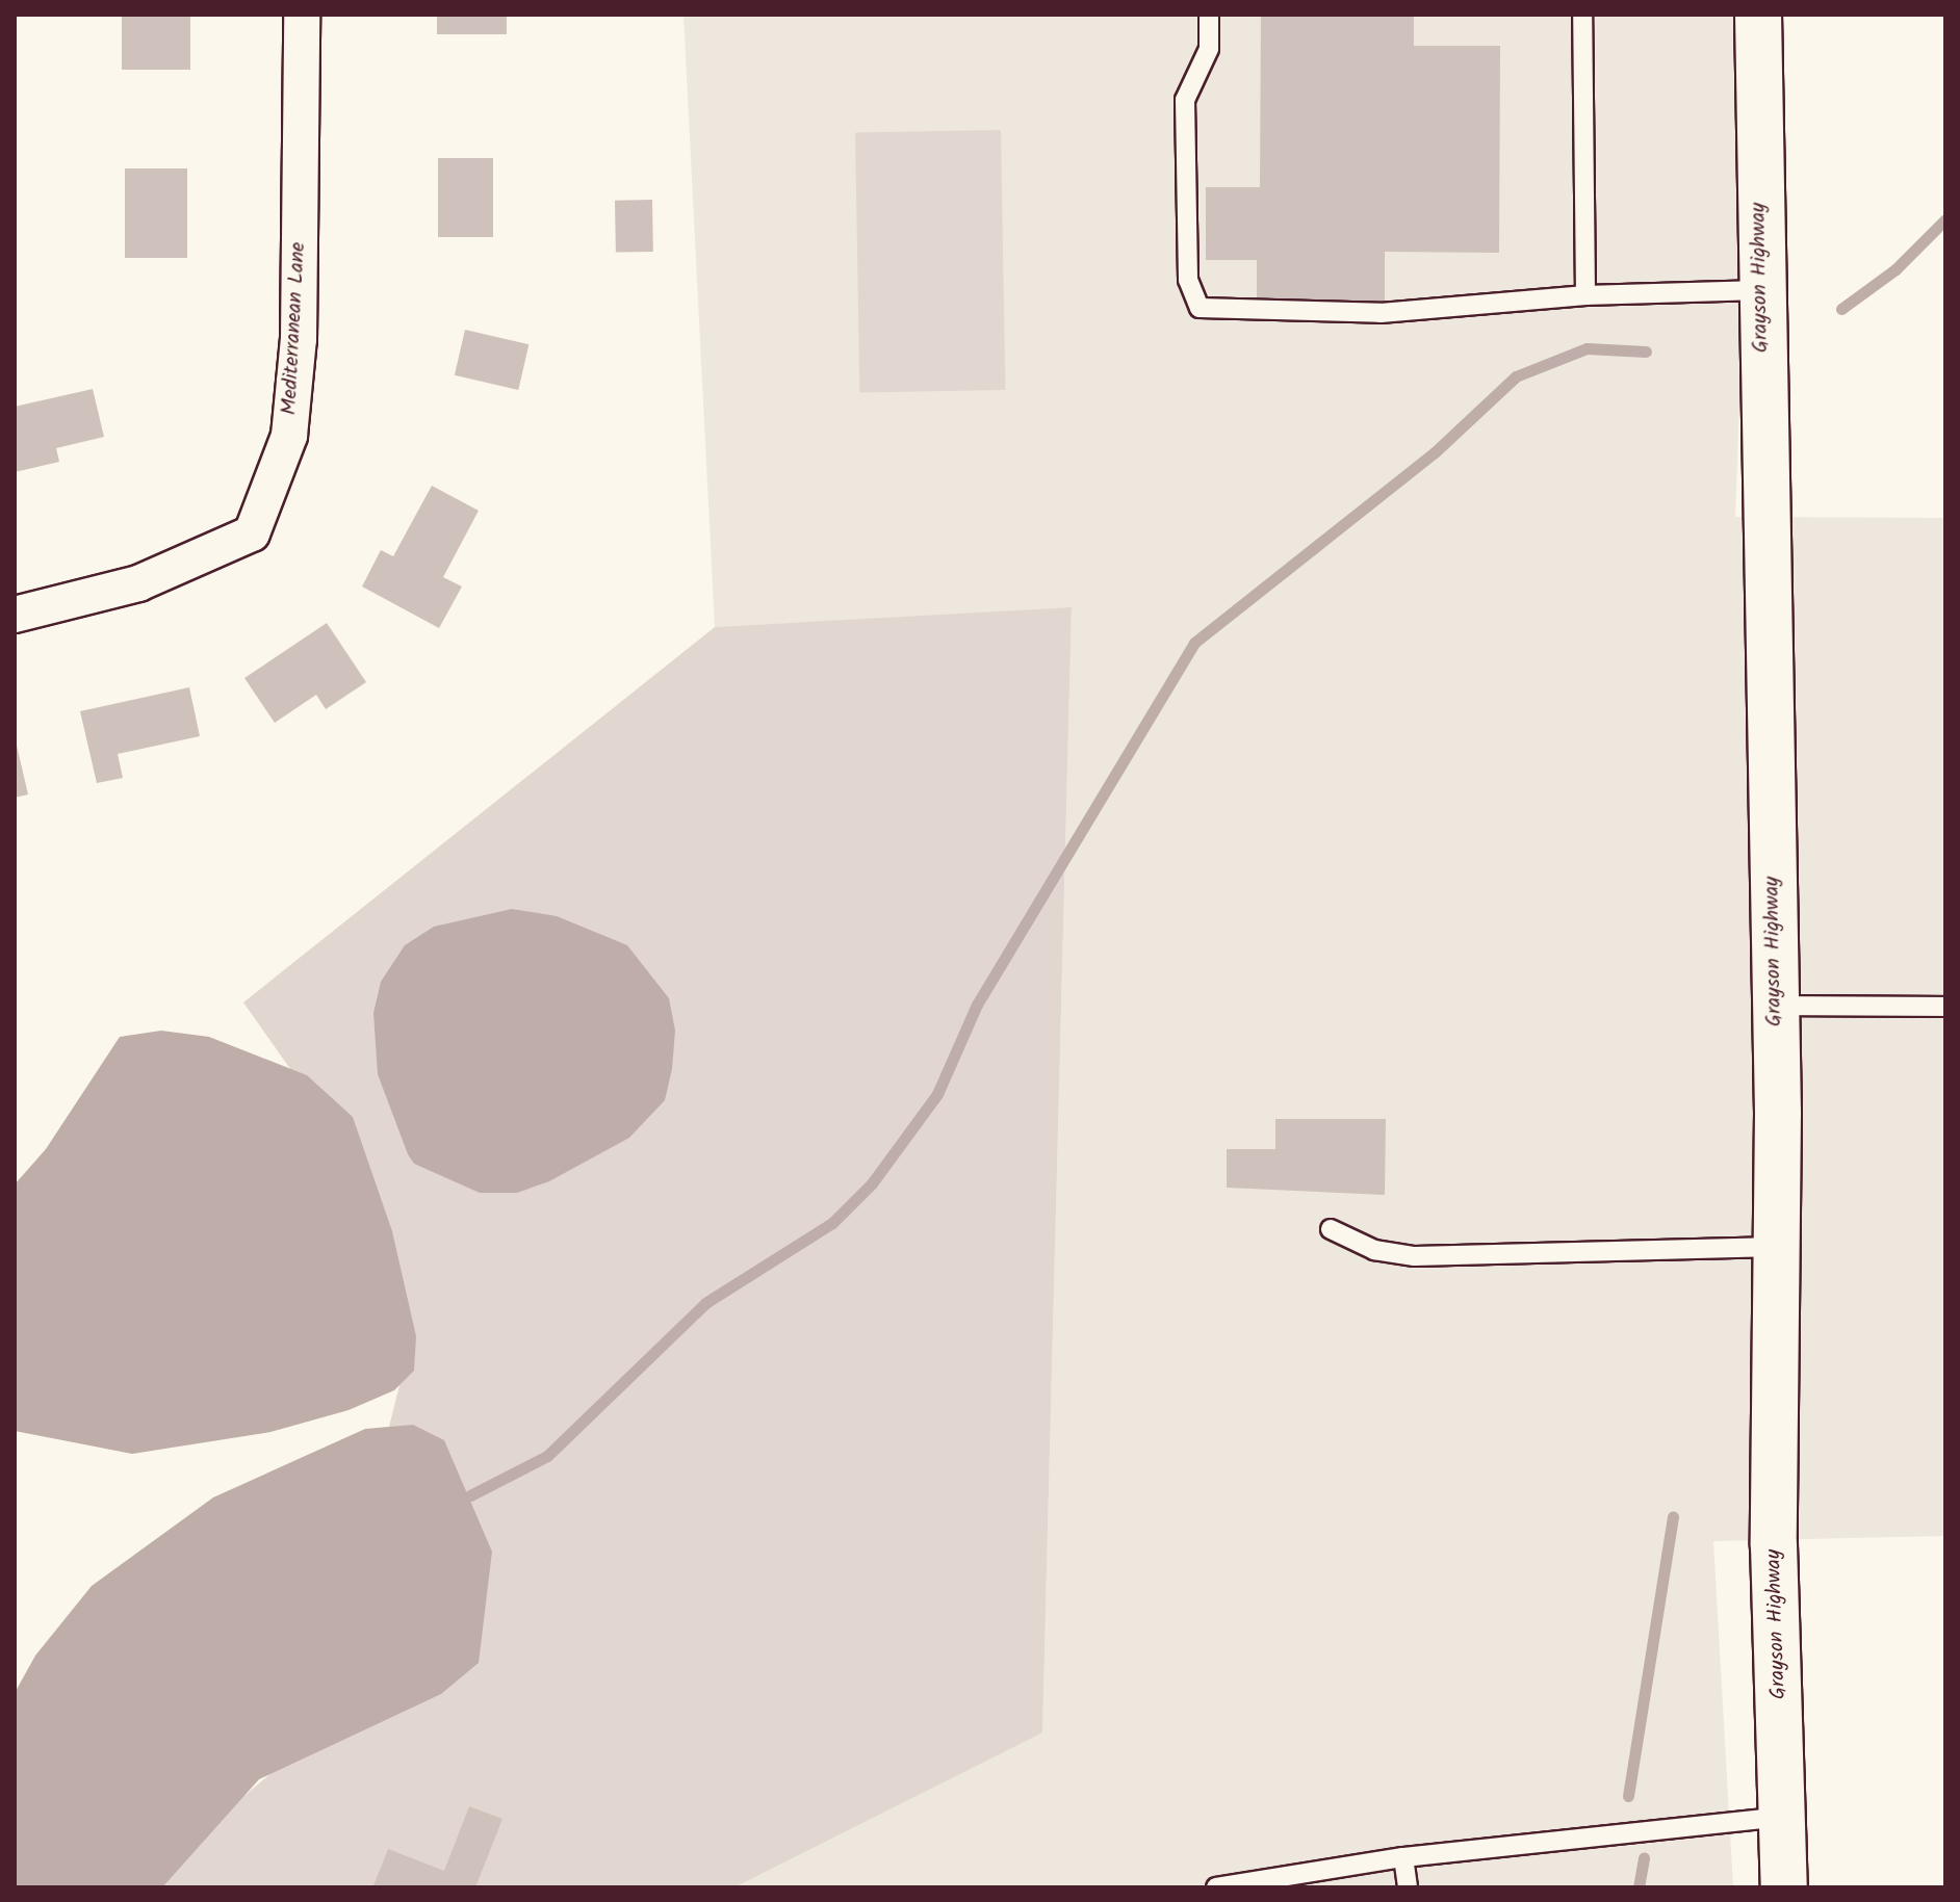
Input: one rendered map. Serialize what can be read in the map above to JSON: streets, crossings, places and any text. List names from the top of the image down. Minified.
{"streets":{"main road":["Grayson Highway"],"street":["Mediterranean Lane"]}}
